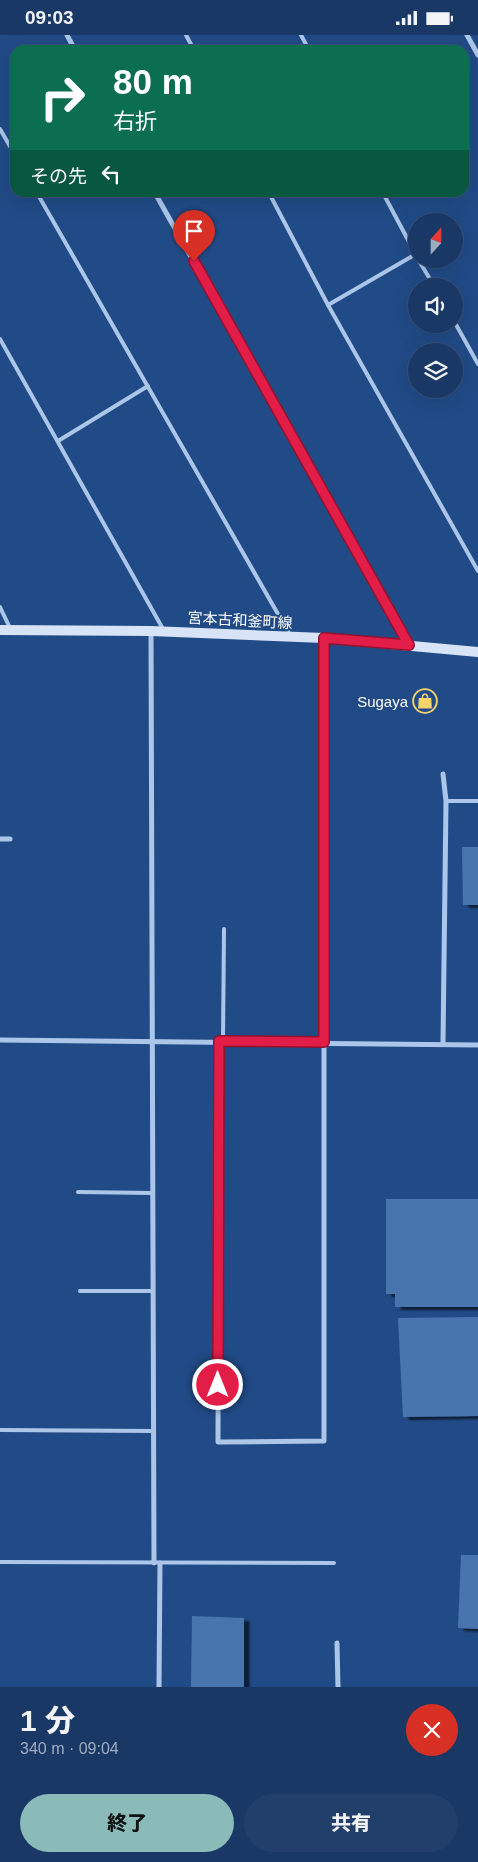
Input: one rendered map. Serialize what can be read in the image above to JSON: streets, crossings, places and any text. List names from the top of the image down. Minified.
{"streets":{"street":["宮本古和釜町線"]},"places":{"shop":["Sugaya"]},"north":"top","page":{"status":"09:03","turn":["80 m","右折"],"then":"その先","heading":["1 分","340 m · 09:04"],"buttons":["終了","共有"]}}
